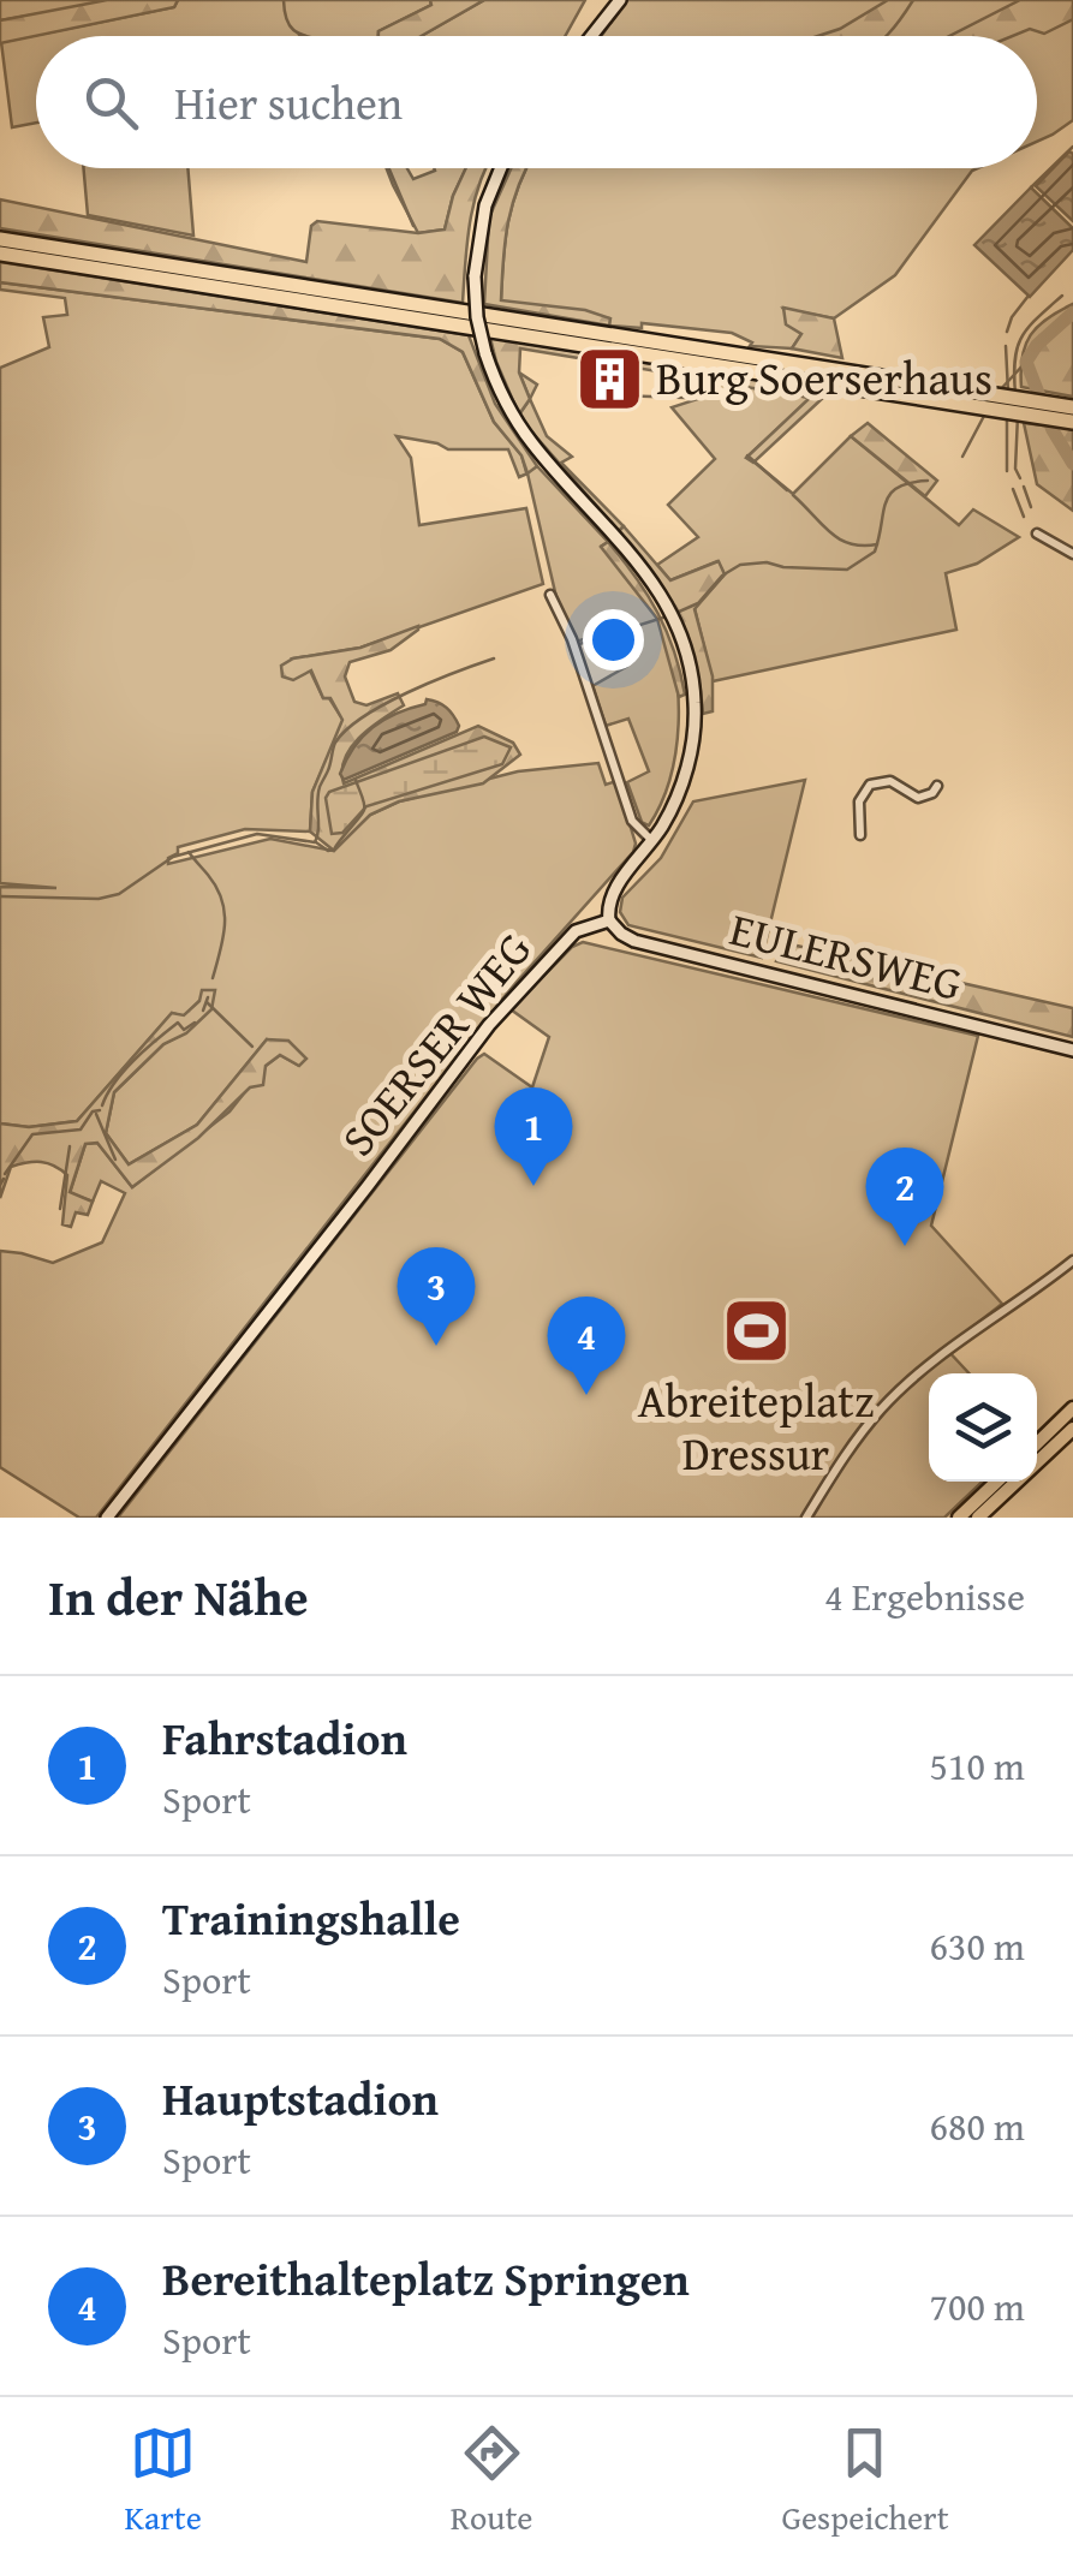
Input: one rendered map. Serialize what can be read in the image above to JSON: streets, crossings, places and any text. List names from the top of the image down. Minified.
{"streets":{"main road":["EULERSWEG","SOERSER WEG"]},"crossings":[["EULERSWEG","SOERSER WEG"]],"places":{"building":["Burg Soerserhaus"],"sports":["Abreiteplatz Dressur"]},"page":{"search":"Hier suchen","pins":["1","2","3","4"],"heading":["In der Nähe","4 Ergebnisse"],"list":[{"mark":"1","name":"Fahrstadion","note":"Sport","value":"510 m"},{"mark":"2","name":"Trainingshalle","note":"Sport","value":"630 m"},{"mark":"3","name":"Hauptstadion","note":"Sport","value":"680 m"},{"mark":"4","name":"Bereithalteplatz Springen","note":"Sport","value":"700 m"}],"nav":["Karte","Route","Gespeichert"]}}
